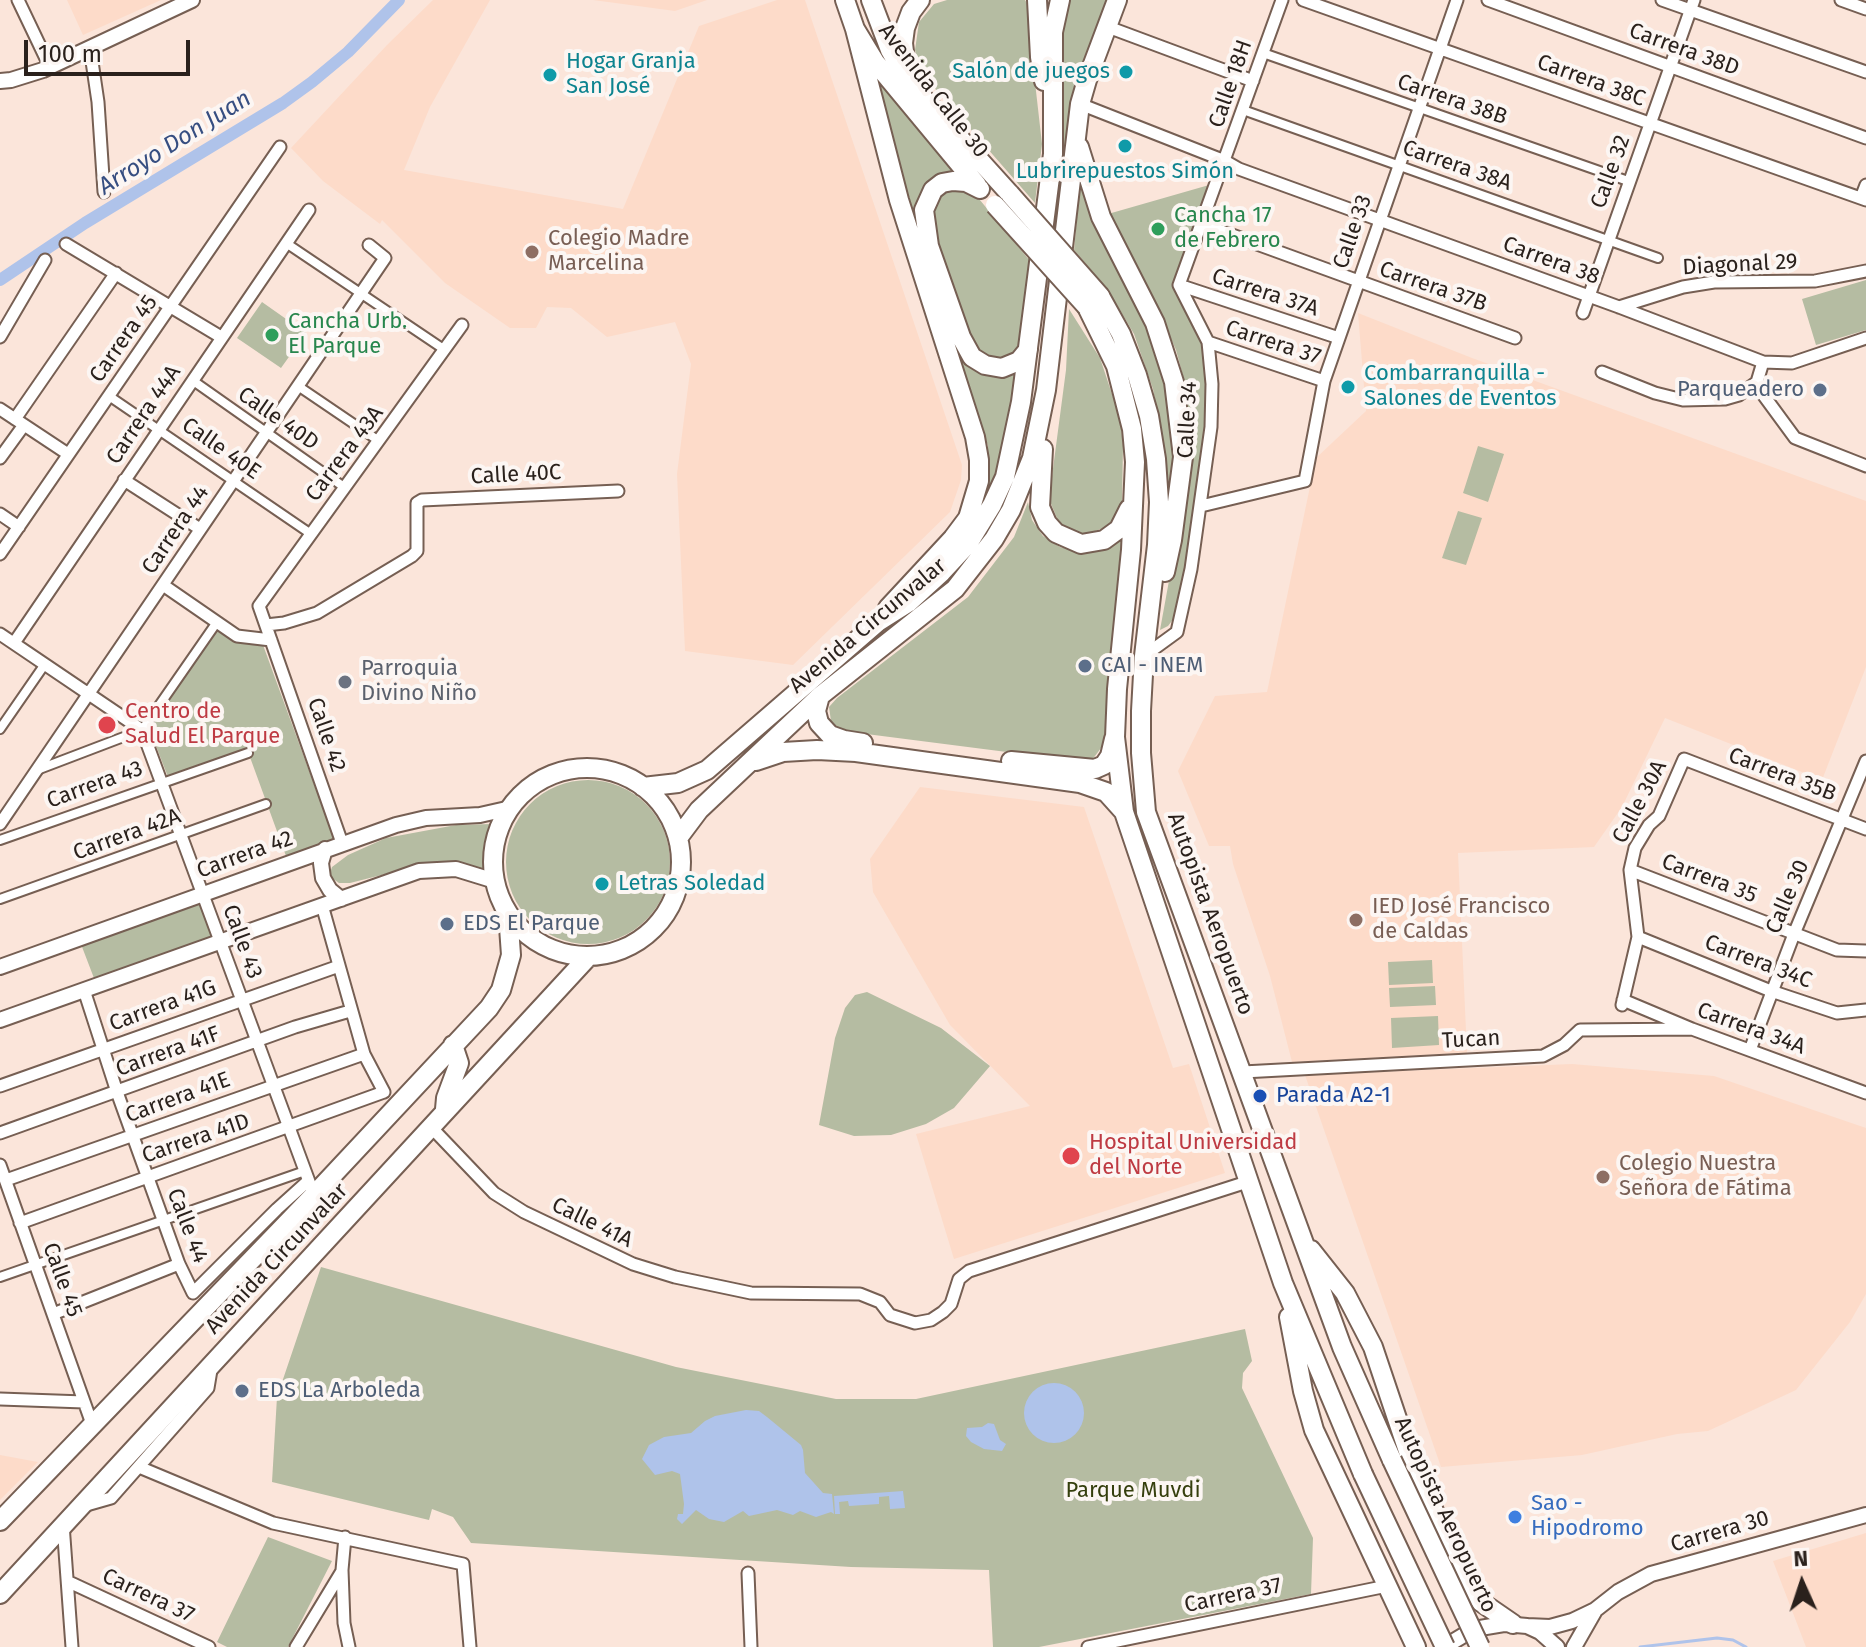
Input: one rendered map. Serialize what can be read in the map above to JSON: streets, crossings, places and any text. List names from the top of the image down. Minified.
{"streets":{"highway":["Avenida Calle 30","Avenida Circunvalar","Autopista Aeropuerto"],"street":["Carrera 38D","Carrera 38C","Calle 18H","Carrera 38B","Carrera 38A","Calle 32","Calle 33","Carrera 38","Diagonal 29","Carrera 37B","Carrera 37A","Carrera 45","Carrera 37","Carrera 44A","Calle 40D","Calle 34","Calle 40E","Carrera 43A","Calle 40C","Carrera 44","Calle 42","Carrera 35B","Carrera 43","Calle 30A","Carrera 42A","Carrera 42","Carrera 35","Calle 30","Calle 43","Carrera 34C","Carrera 41G","Carrera 34A","Tucan","Carrera 41F","Carrera 41E","Carrera 41D","Calle 41A","Calle 44","Calle 45","Carrera 30"]},"crossings":[["Carrera 38D","Calle 32"],["Carrera 38C","Calle 32"],["Carrera 38C","Calle 33"],["Calle 18H","Carrera 38B"],["Calle 18H","Carrera 38A"],["Calle 18H","Carrera 38"],["Calle 18H","Carrera 37B"],["Avenida Calle 30","Autopista Aeropuerto"],["Carrera 38B","Calle 32"],["Carrera 38B","Calle 33"],["Carrera 38A","Calle 32"],["Carrera 38A","Calle 33"],["Calle 32","Carrera 38"],["Calle 33","Carrera 38"],["Calle 33","Carrera 37B"],["Calle 33","Carrera 37A"],["Calle 33","Carrera 37"],["Calle 33","Calle 34"],["Carrera 38","Diagonal 29"],["Carrera 38","Avenida Circunvalar"],["Carrera 37A","Calle 34"],["Carrera 45","Calle 40E"],["Carrera 37","Calle 34"],["Carrera 44A","Calle 40D"],["Carrera 44A","Calle 40E"],["Calle 40D","Carrera 43A"],["Calle 40D","Carrera 44"],["Calle 34","Autopista Aeropuerto"],["Calle 40E","Carrera 43A"],["Calle 40E","Carrera 44"],["Carrera 43A","Calle 42"],["Calle 40C","Calle 42"],["Avenida Circunvalar","Carrera 42"],["Avenida Circunvalar","Calle 43"],["Avenida Circunvalar","Carrera 41D"],["Avenida Circunvalar","Calle 41A"],["Avenida Circunvalar","Calle 44"],["Avenida Circunvalar","Calle 45"],["Calle 42","Carrera 42"],["Carrera 35B","Calle 30A"],["Carrera 35B","Calle 30"],["Carrera 43","Calle 43"],["Calle 30A","Carrera 35"],["Calle 30A","Carrera 34C"],["Calle 30A","Carrera 34A"],["Carrera 42A","Calle 43"],["Carrera 42","Calle 43"],["Carrera 35","Calle 30"],["Calle 30","Carrera 34C"],["Calle 30","Carrera 34A"],["Autopista Aeropuerto","Tucan"],["Autopista Aeropuerto","Calle 41A"],["Autopista Aeropuerto","Carrera 30"],["Calle 43","Carrera 41G"],["Calle 43","Carrera 41F"],["Calle 43","Carrera 41E"],["Calle 43","Carrera 41D"],["Calle 43","Calle 44"],["Carrera 41G","Calle 44"],["Carrera 34A","Tucan"],["Carrera 41F","Calle 44"],["Carrera 41E","Calle 44"],["Carrera 41E","Calle 45"],["Carrera 41D","Calle 44"],["Carrera 41D","Calle 45"]],"water":["Arroyo Don Juan"],"parks":["Parque Muvdi"],"places":["Salón de juegos","Hogar Granja San José","Lubrirepuestos Simón","Cancha 17 de Febrero","Colegio Madre Marcelina","Cancha Urb. El Parque","Combarranquilla - Salones de Eventos","Parqueadero","CAI - INEM","Parroquia Divino Niño","Centro de Salud El Parque","Letras Soledad","IED José Francisco de Caldas","EDS El Parque","Parada A2-1","Hospital Universidad del Norte","Colegio Nuestra Señora de Fátima","EDS La Arboleda","Sao - Hipodromo"],"scale_bar":"100 m","north":"top"}
